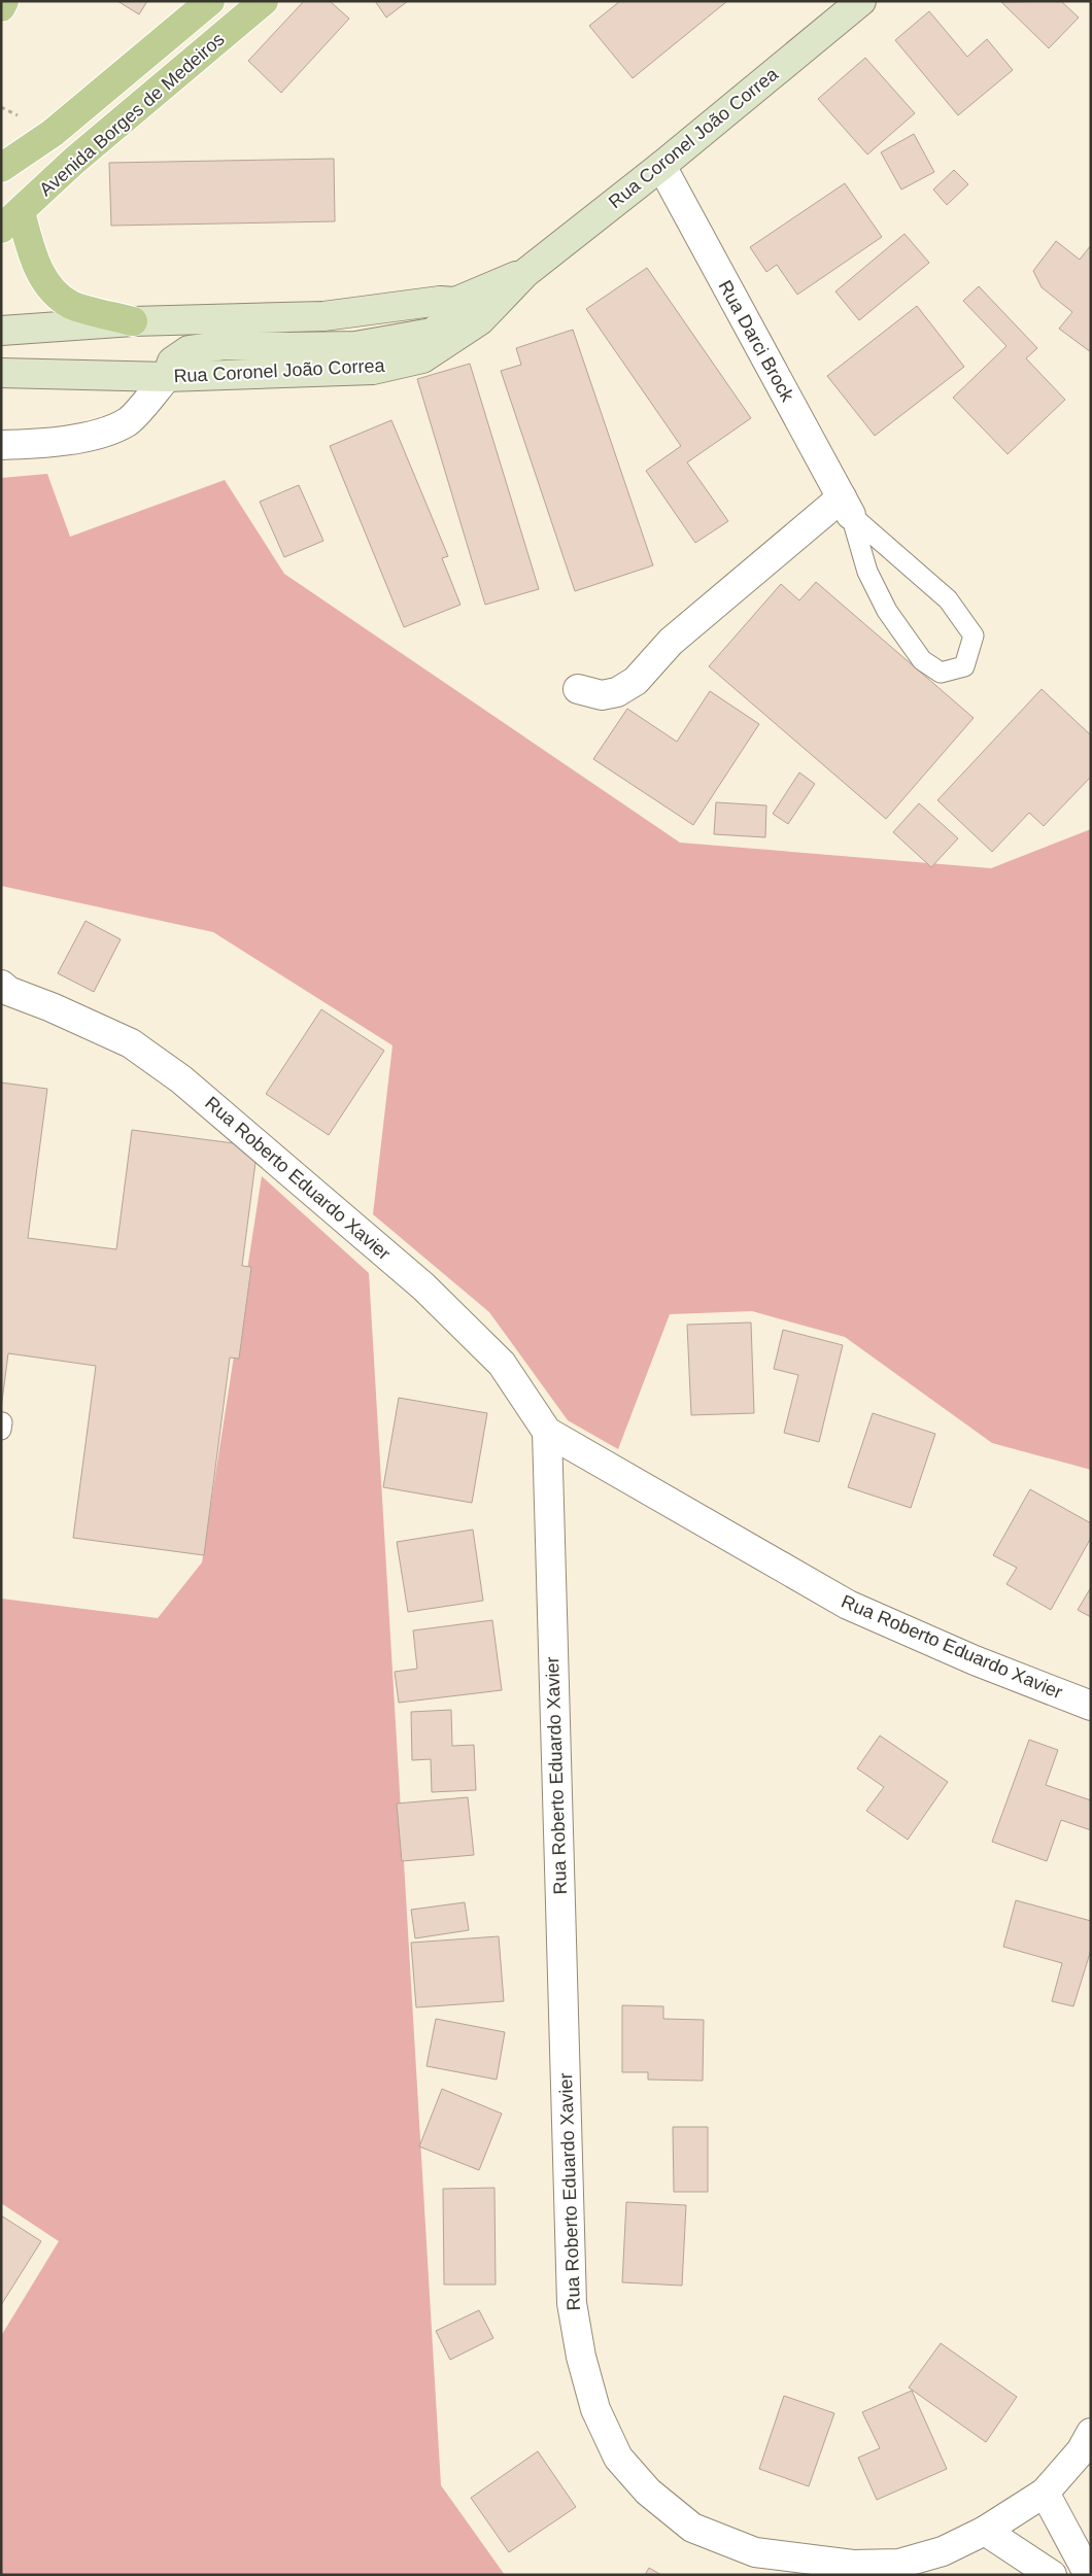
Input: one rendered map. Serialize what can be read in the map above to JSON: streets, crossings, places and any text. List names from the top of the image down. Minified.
{"streets":{"main road":["Avenida Borges de Medeiros"],"street":["Rua Coronel João Correa","Rua Darci Brock","Rua Roberto Eduardo Xavier"]},"crossings":[["Rua Coronel João Correa","Rua Darci Brock"]]}
